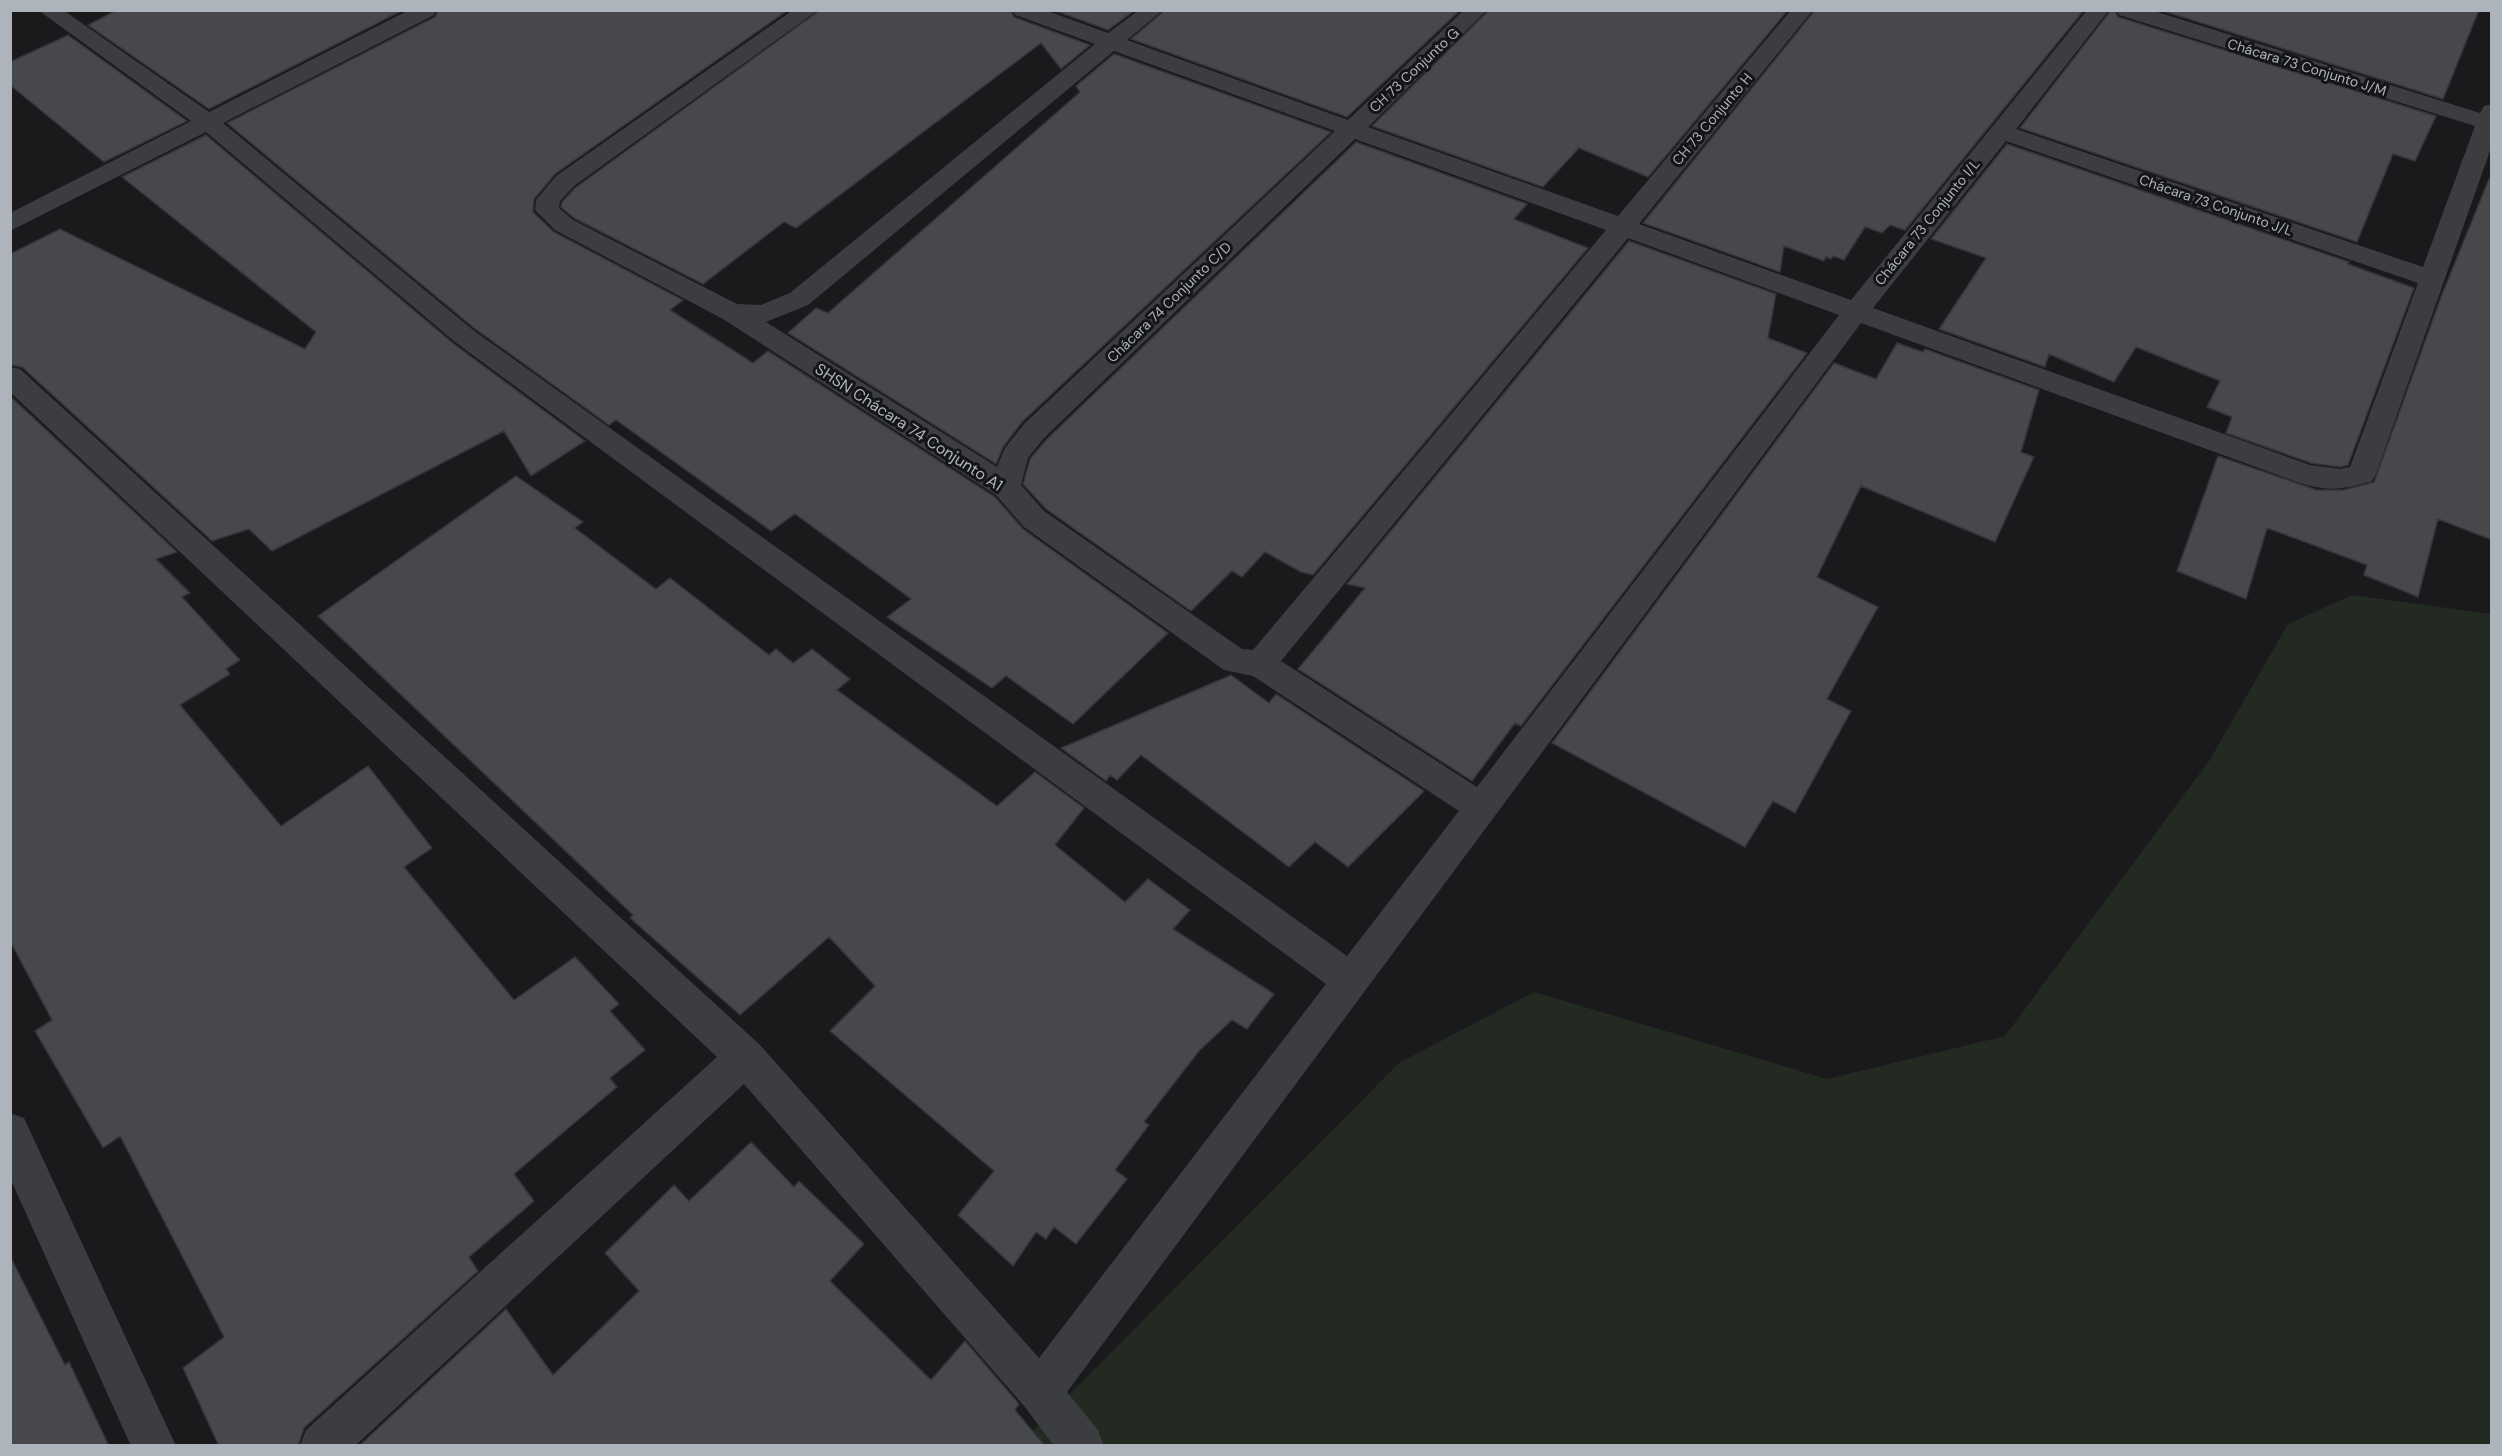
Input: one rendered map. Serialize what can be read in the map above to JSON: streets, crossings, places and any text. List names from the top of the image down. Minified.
{"streets":{"street":["Chácara 73 Conjunto J/M","CH 73 Conjunto G","CH 73 Conjunto H","Chácara 73 Conjunto J/L","Chácara 73 Conjunto I/L","Chácara 74 Conjunto C/D","SHSN Chácara 74 Conjunto A1"]},"crossings":[["CH 73 Conjunto G","Chácara 74 Conjunto C/D"],["CH 73 Conjunto H","SHSN Chácara 74 Conjunto A1"],["Chácara 73 Conjunto J/L","Chácara 73 Conjunto I/L"],["Chácara 74 Conjunto C/D","SHSN Chácara 74 Conjunto A1"]]}
